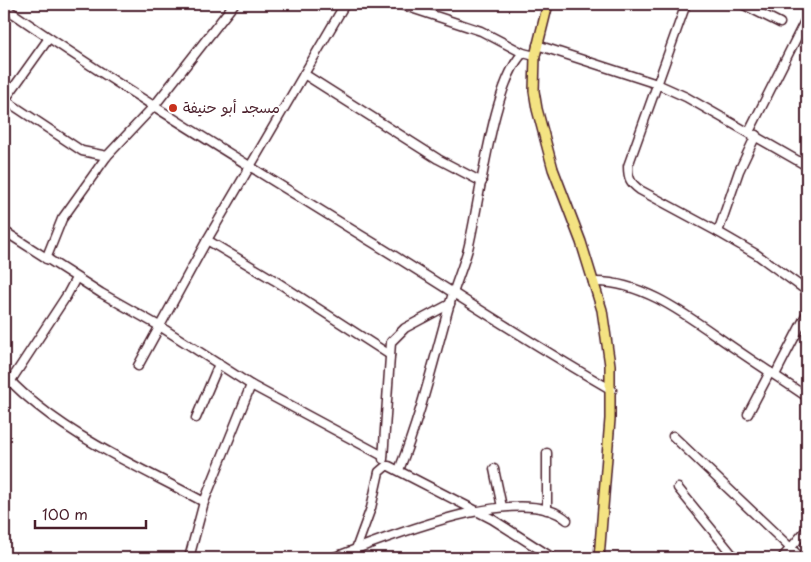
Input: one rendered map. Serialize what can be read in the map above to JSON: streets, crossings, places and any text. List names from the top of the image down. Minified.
{"places":["مسجد أبو حنيفة"],"scale_bar":"100 m"}
